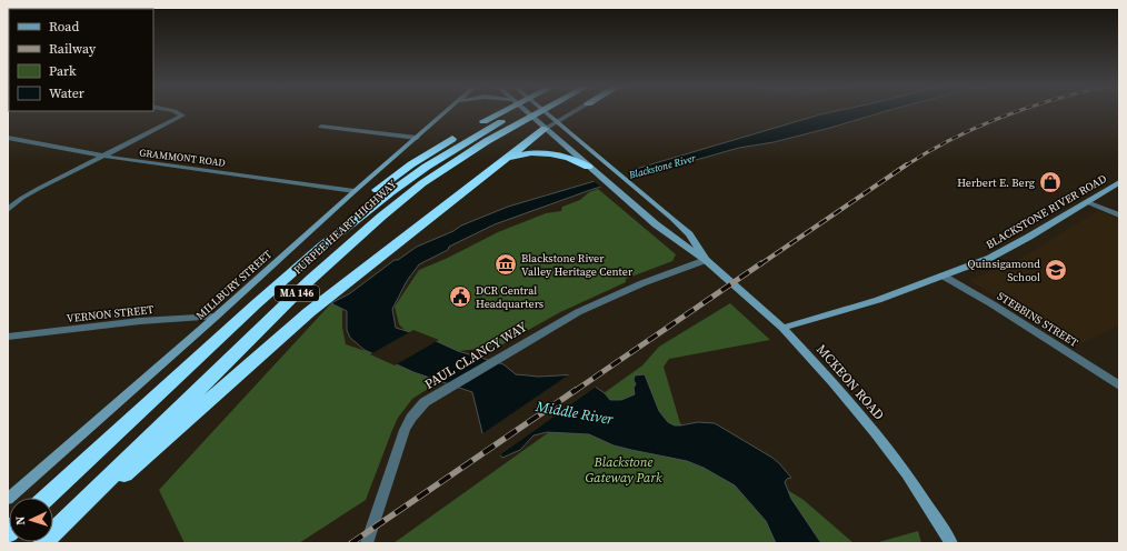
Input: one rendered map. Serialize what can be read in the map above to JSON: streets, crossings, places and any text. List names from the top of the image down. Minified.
{"streets":{"highway":["PURPLE HEART HIGHWAY","MA 146"],"main road":["BLACKSTONE RIVER ROAD","MILLBURY STREET","MCKEON ROAD"],"street":["GRAMMONT ROAD","VERNON STREET","STEBBINS STREET","PAUL CLANCY WAY"]},"crossings":[["GRAMMONT ROAD","MILLBURY STREET"],["BLACKSTONE RIVER ROAD","STEBBINS STREET"],["BLACKSTONE RIVER ROAD","MCKEON ROAD"],["MILLBURY STREET","VERNON STREET"],["PAUL CLANCY WAY","MCKEON ROAD"]],"water":["Blackstone River","Middle River"],"parks":["Blackstone Gateway Park"],"places":{"shop":["Herbert E. Berg"],"museum":["Blackstone River Valley Heritage Center"],"school or university":["Quinsigamond School"],"public building":["DCR Central Headquarters"]},"legend":["Road","Railway","Park","Water"],"north":"left"}
